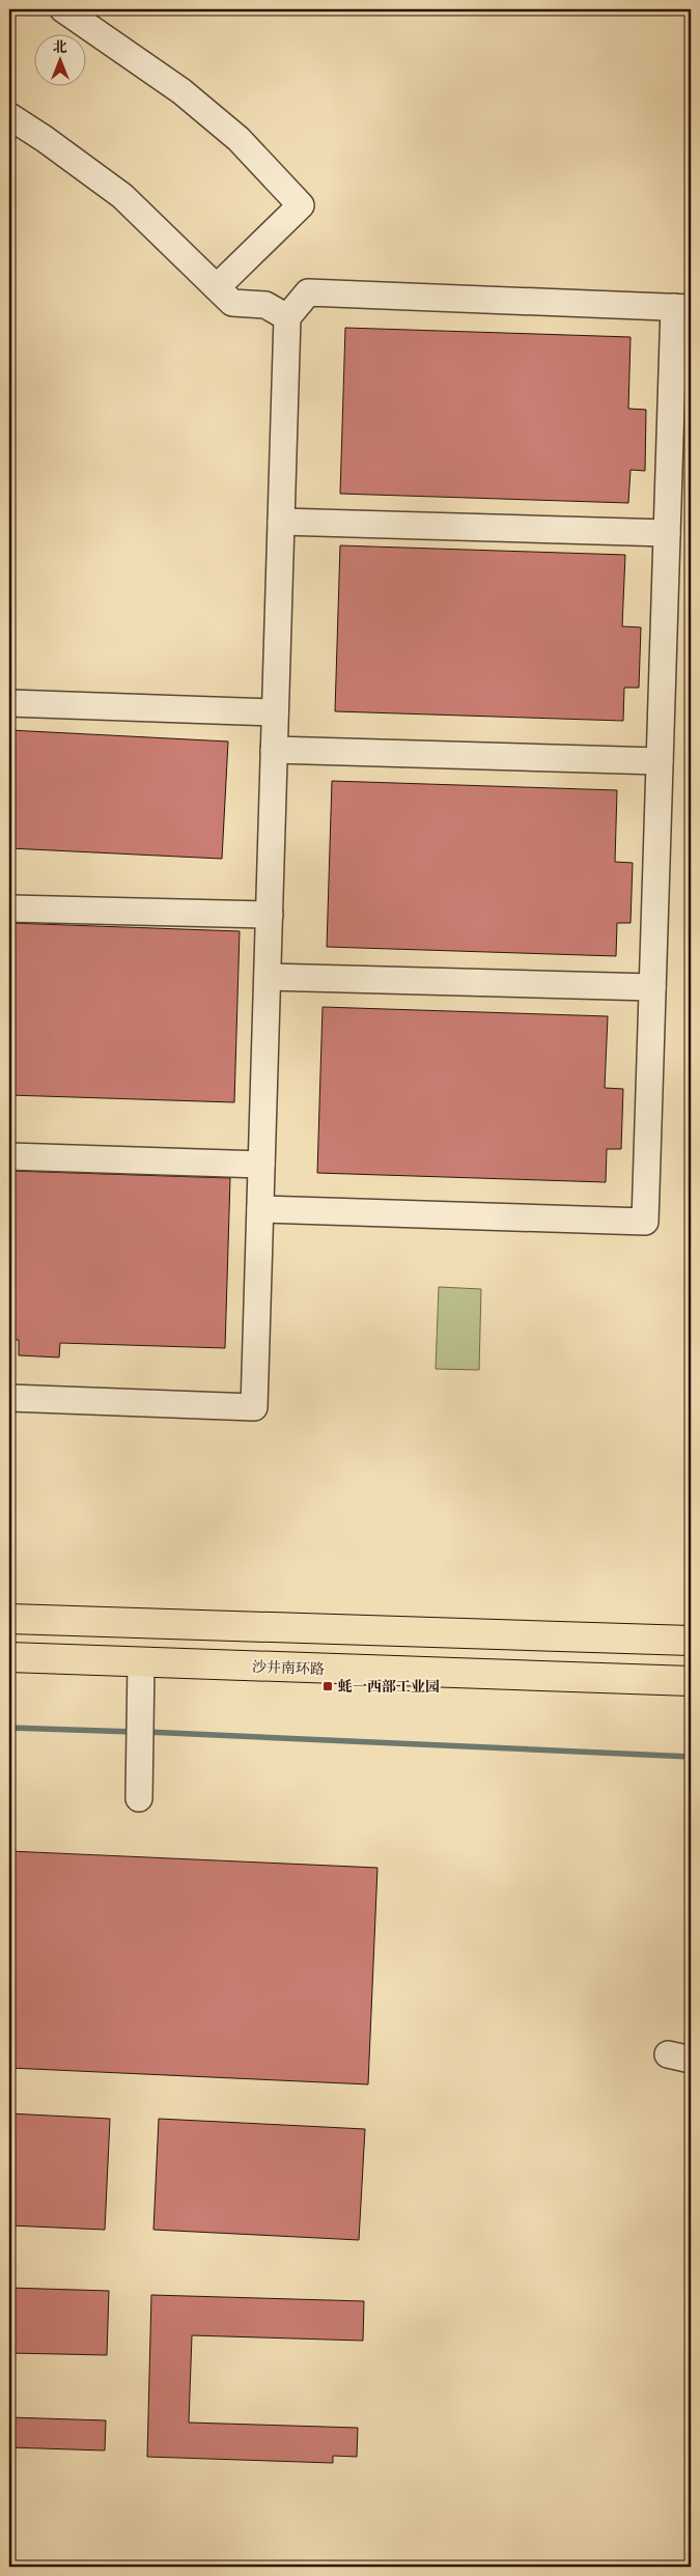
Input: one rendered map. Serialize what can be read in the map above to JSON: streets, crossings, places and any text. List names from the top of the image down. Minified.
{"streets":{"main road":["沙井南环路"]},"places":{"transit":["蚝一西部工业园"]},"north":"top"}
